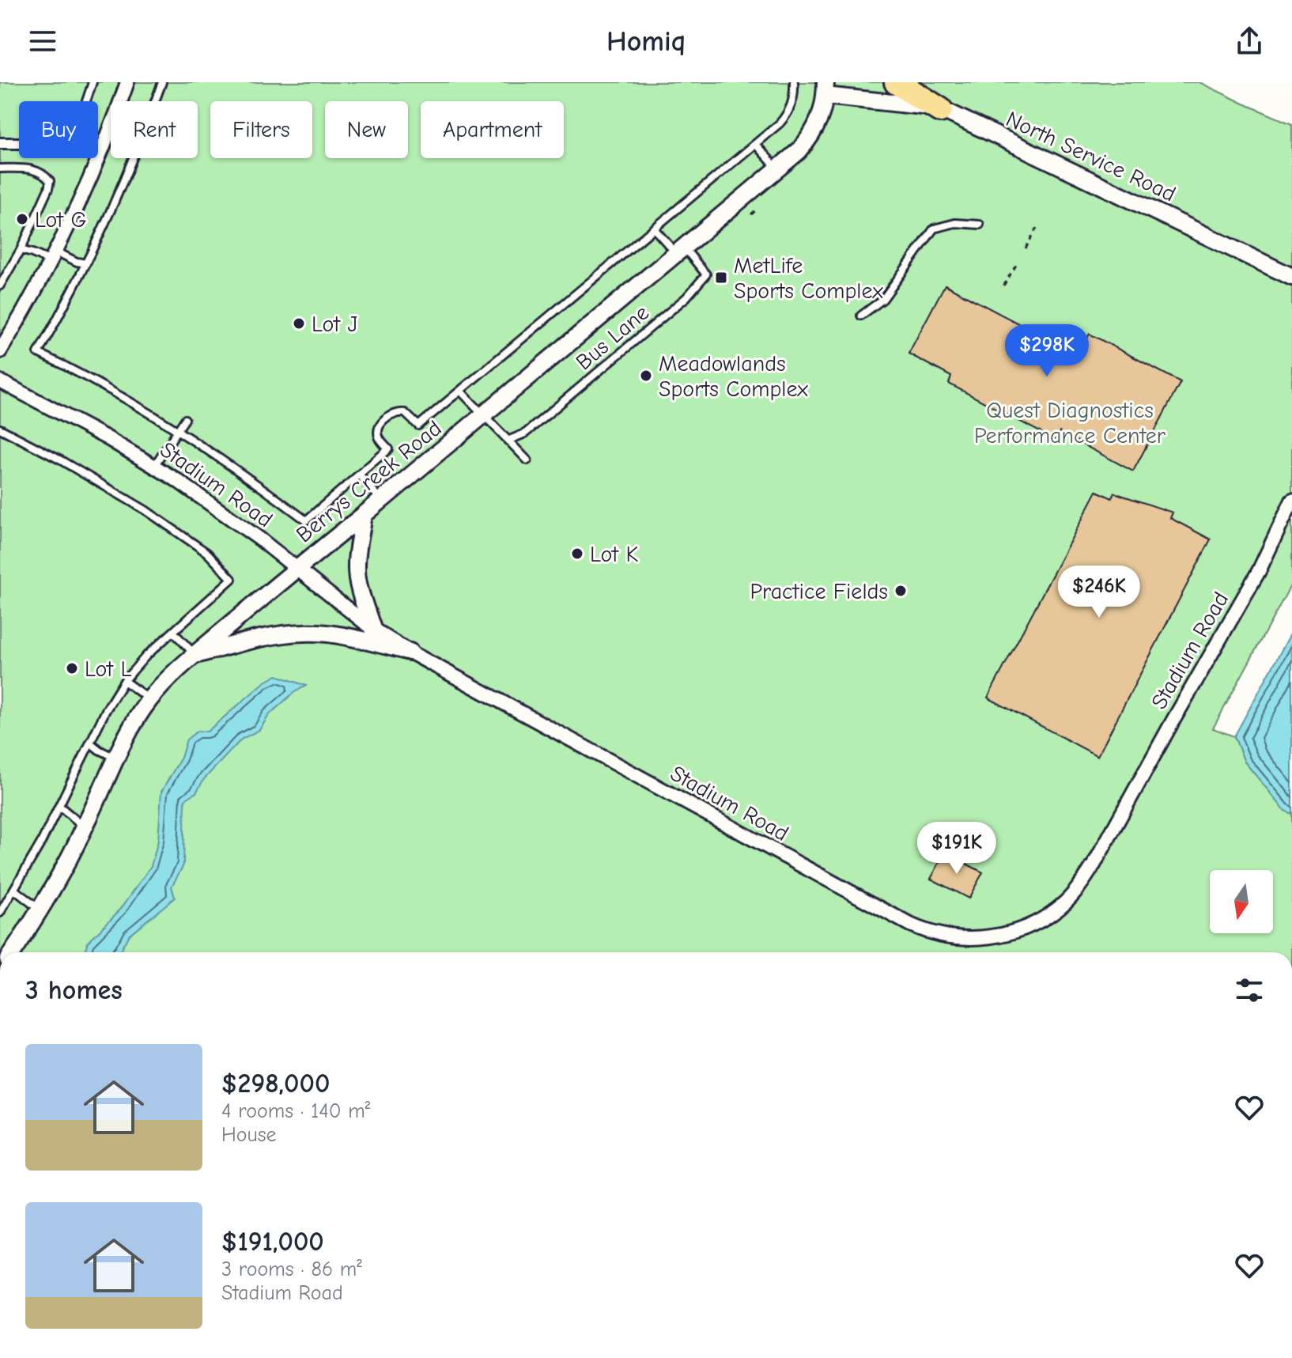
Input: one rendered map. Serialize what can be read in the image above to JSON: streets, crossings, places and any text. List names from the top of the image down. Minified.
{"streets":{"street":["North Service Road","Berrys Creek Road","Stadium Road"],"lane":["Bus Lane"]},"crossings":[["North Service Road","Berrys Creek Road"],["Bus Lane","Berrys Creek Road"],["Berrys Creek Road","Stadium Road"]],"parks":["Quest Diagnostics Performance Center"],"places":{"other":["Lot G","Lot J","Meadowlands Sports Complex","Lot K","Practice Fields","Lot L"],"transit":["MetLife Sports Complex"]},"north":"bottom","page":{"header":"Homiq","chip":["Buy","Rent","Filters","New","Apartment"],"price":["$298K","$246K","$191K"],"heading":"3 homes","list":[{"name":"$298,000","note":"4 rooms · 140 m² · House"},{"name":"$191,000","note":"3 rooms · 86 m² · Stadium Road"}]}}
